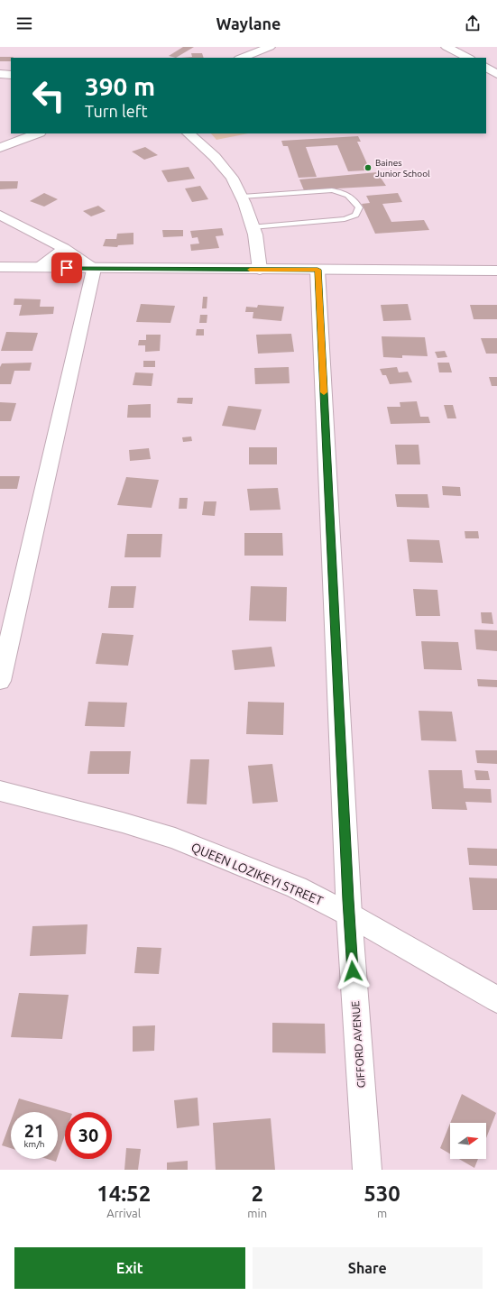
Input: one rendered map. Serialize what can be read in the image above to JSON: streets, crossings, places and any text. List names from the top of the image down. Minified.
{"streets":{"street":["QUEEN LOZIKEYI STREET","GIFFORD AVENUE"]},"crossings":[["QUEEN LOZIKEYI STREET","GIFFORD AVENUE"]],"places":["Baines Junior School"],"north":"right","page":{"header":"Waylane","turn":["390 m","Turn left"],"speed":"21 km/h","limit":"30","eta":["14:52","Arrival","2","min","530","m"],"buttons":["Exit","Share"]}}
